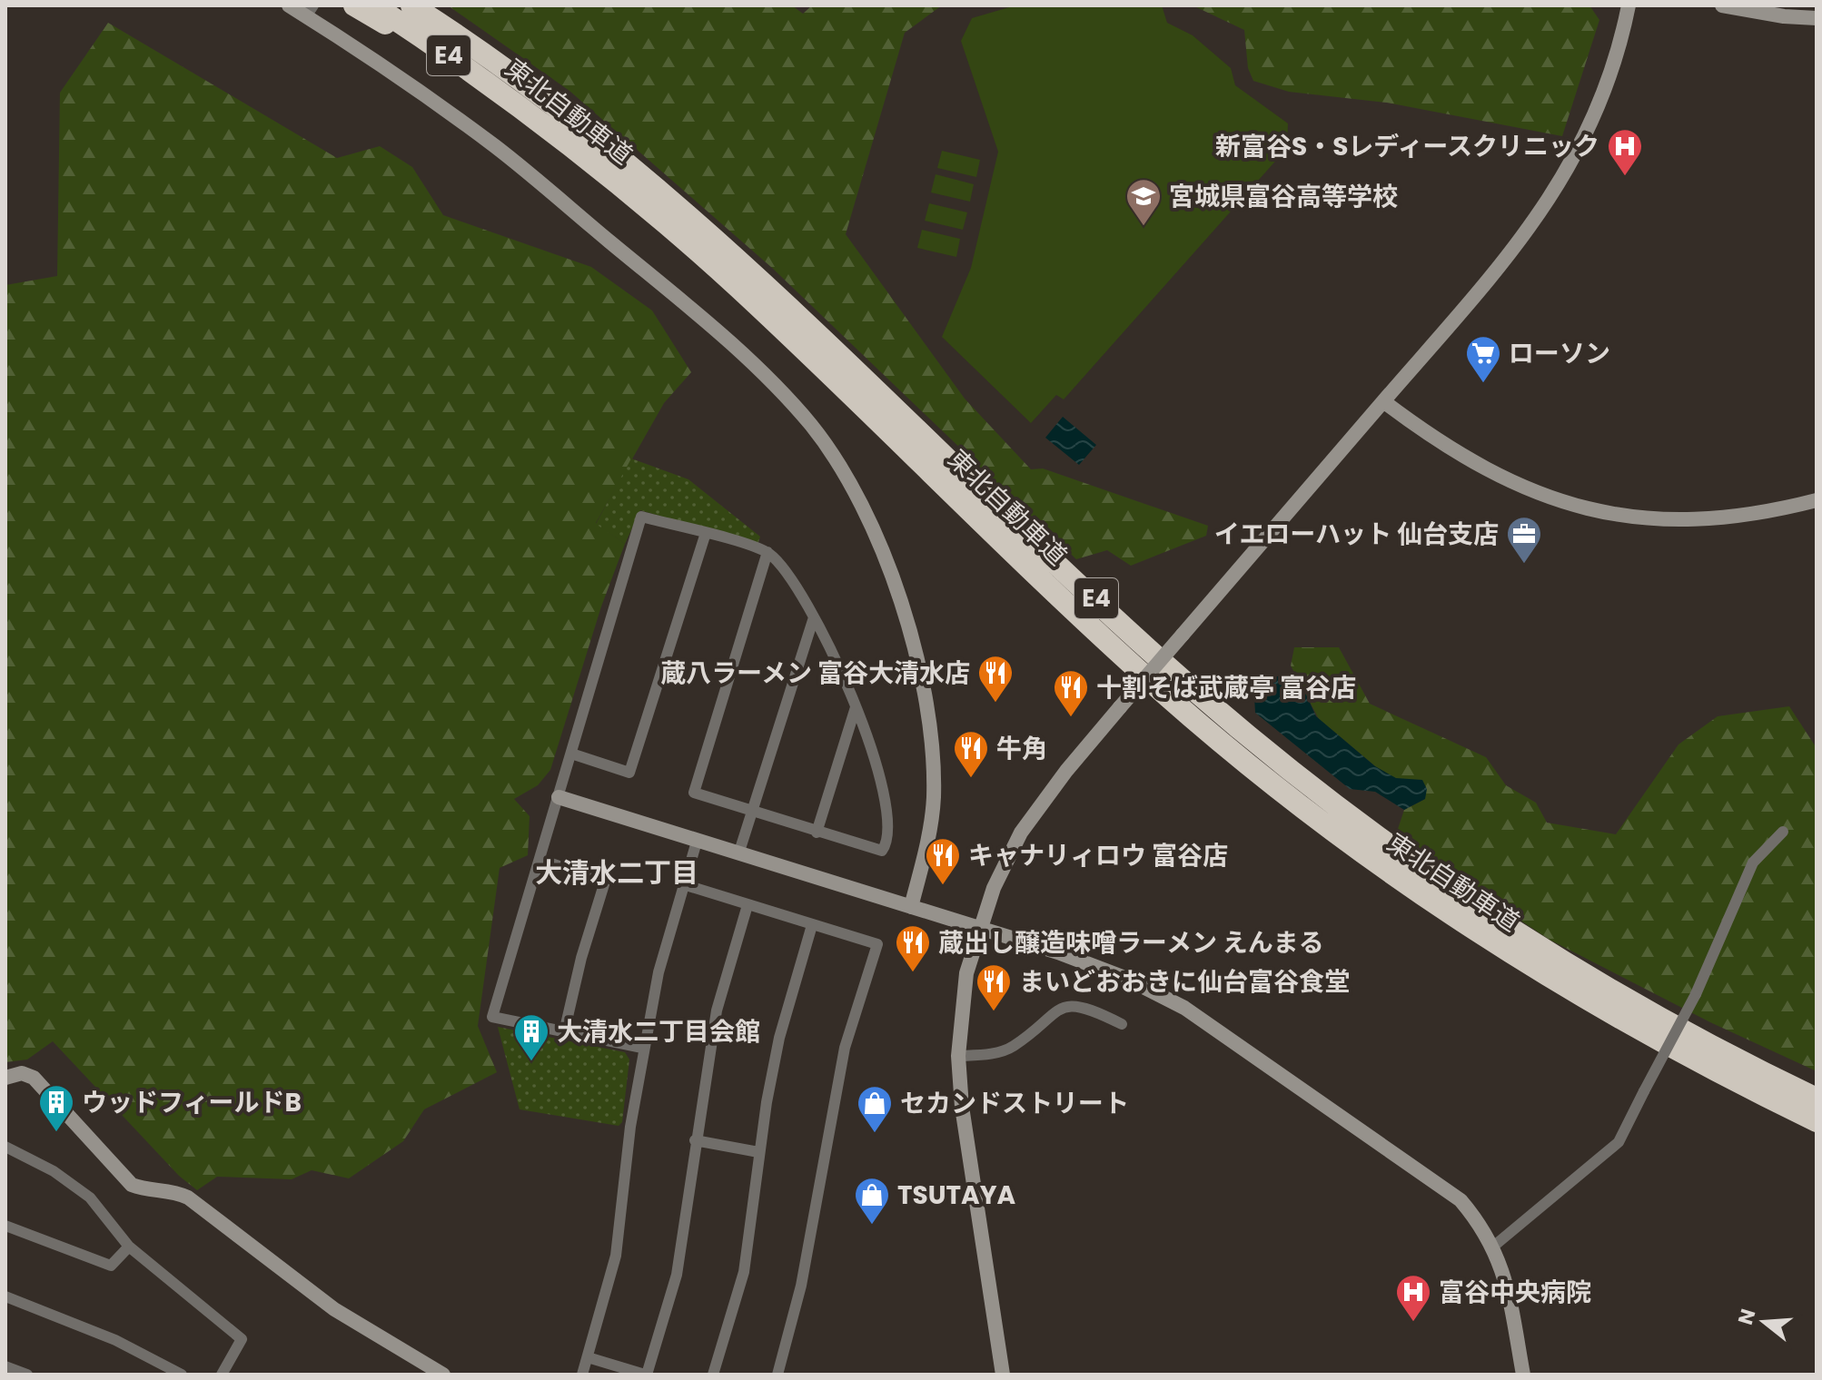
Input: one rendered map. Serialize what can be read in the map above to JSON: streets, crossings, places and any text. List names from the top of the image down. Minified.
{"streets":{"highway":["E4","東北自動車道"]},"districts":["大清水二丁目"],"places":{"hospital":["新富谷S・Sレディースクリニック","富谷中央病院"],"school or university":["宮城県富谷高等学校"],"supermarket":["ローソン"],"office":["イエローハット 仙台支店"],"restaurant":["蔵八ラーメン 富谷大清水店","十割そば武蔵亭 富谷店","牛角","キャナリィロウ 富谷店","蔵出し醸造味噌ラーメン えんまる","まいどおおきに仙台富谷食堂"],"building":["大清水二丁目会館","ウッドフィールドB"],"shop":["セカンドストリート","TSUTAYA"]},"north":"left"}
